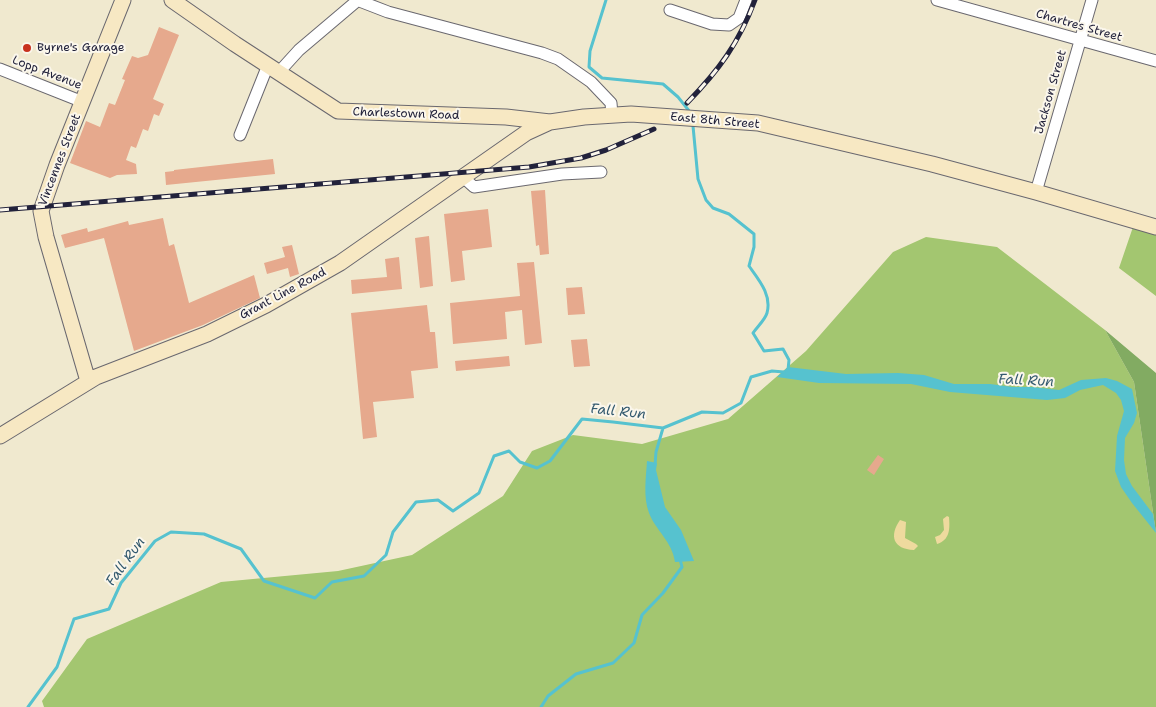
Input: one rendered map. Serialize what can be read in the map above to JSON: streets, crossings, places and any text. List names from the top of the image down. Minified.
{"streets":{"street":["Chartres Street","Lopp Avenue","Jackson Street","Charlestown Road","East 8th Street","Vincennes Street","Grant Line Road"]},"crossings":[["Chartres Street","Jackson Street"],["Lopp Avenue","Vincennes Street"],["Jackson Street","East 8th Street"],["Charlestown Road","East 8th Street"],["Charlestown Road","Grant Line Road"],["Vincennes Street","Grant Line Road"]],"water":["Fall Run"],"places":["Byrne's Garage"]}
